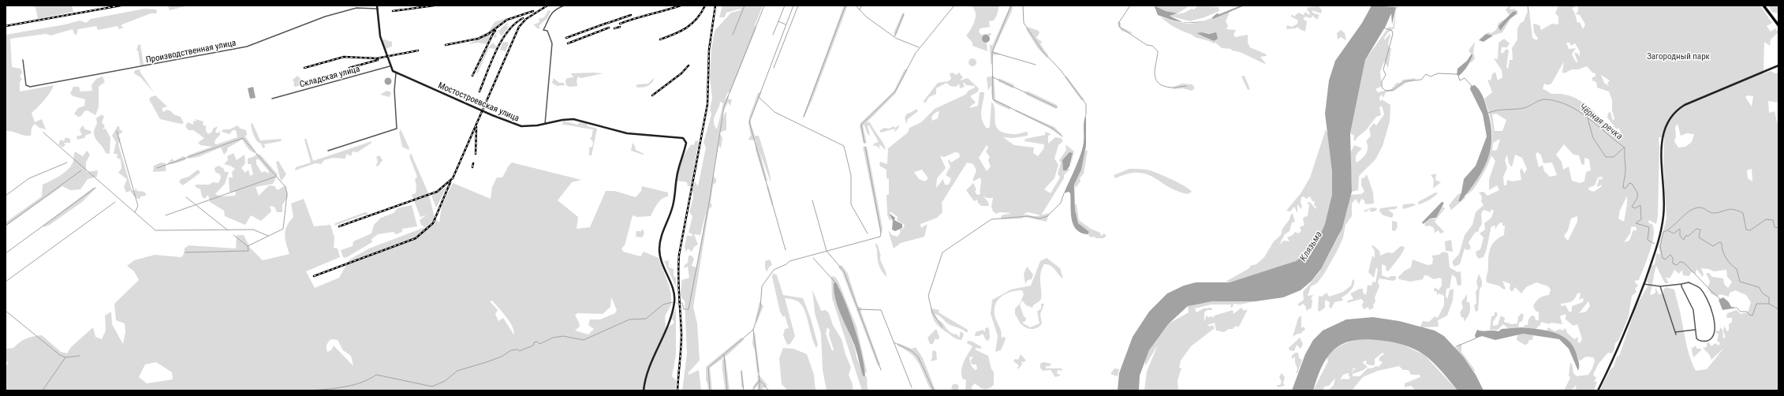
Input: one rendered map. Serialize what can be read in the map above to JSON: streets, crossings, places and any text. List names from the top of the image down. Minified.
{"streets":{"main road":["Мостостроевская улица"],"street":["Производственная улица","Складская улица"]},"water":["Чёрная речка","Клязьма"],"parks":["Загородный парк"]}
